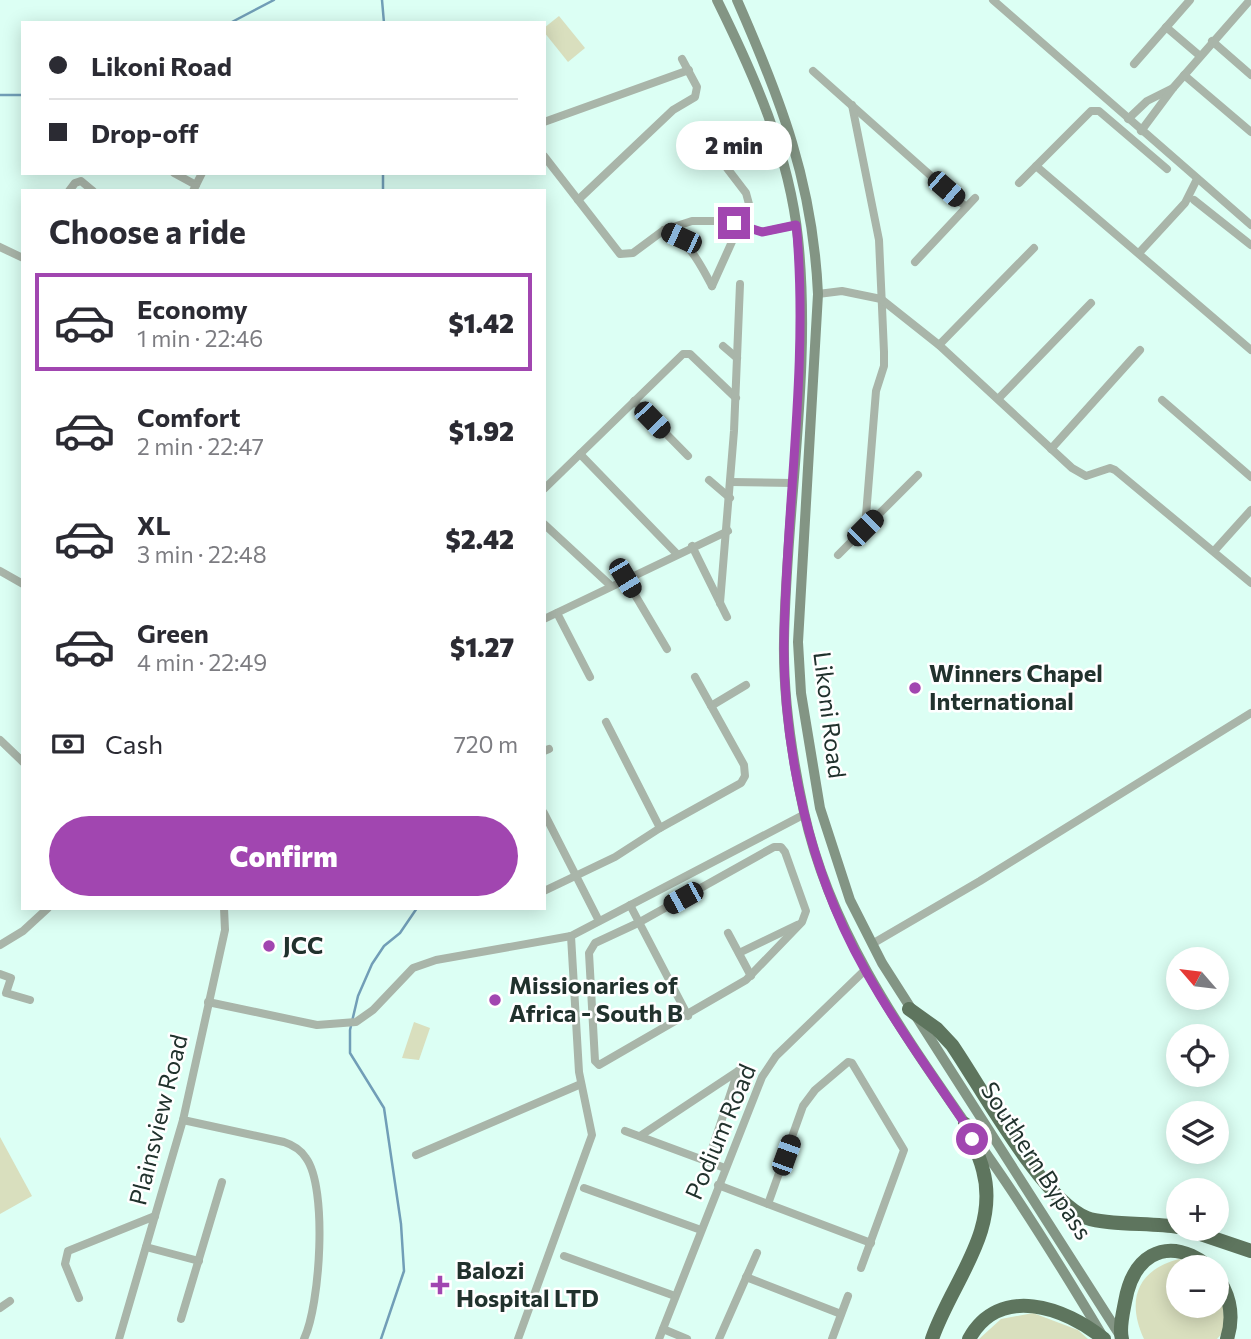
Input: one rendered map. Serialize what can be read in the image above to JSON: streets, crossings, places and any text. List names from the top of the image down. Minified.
{"streets":{"main road":["Likoni Road","Southern Bypass"],"street":["Plainsview Road","Podium Road"]},"crossings":[["Likoni Road","Podium Road"],["Likoni Road","Southern Bypass"]],"places":{"other":["Winners Chapel International","JCC","Missionaries of Africa - South B"],"health":["Balozi Hospital LTD"]},"north":"top left","page":{"banner":["Likoni Road","Drop-off"],"bubble":"2 min","heading":"Choose a ride","list":[{"name":"Economy","note":"1 min · 22:46","value":"$1.42"},{"name":"Comfort","note":"2 min · 22:47","value":"$1.92"},{"name":"XL","note":"3 min · 22:48","value":"$2.42"},{"name":"Green","note":"4 min · 22:49","value":"$1.27"}],"pay":["Cash","720 m"],"buttons":"Confirm","map_buttons":["+","−"]}}
